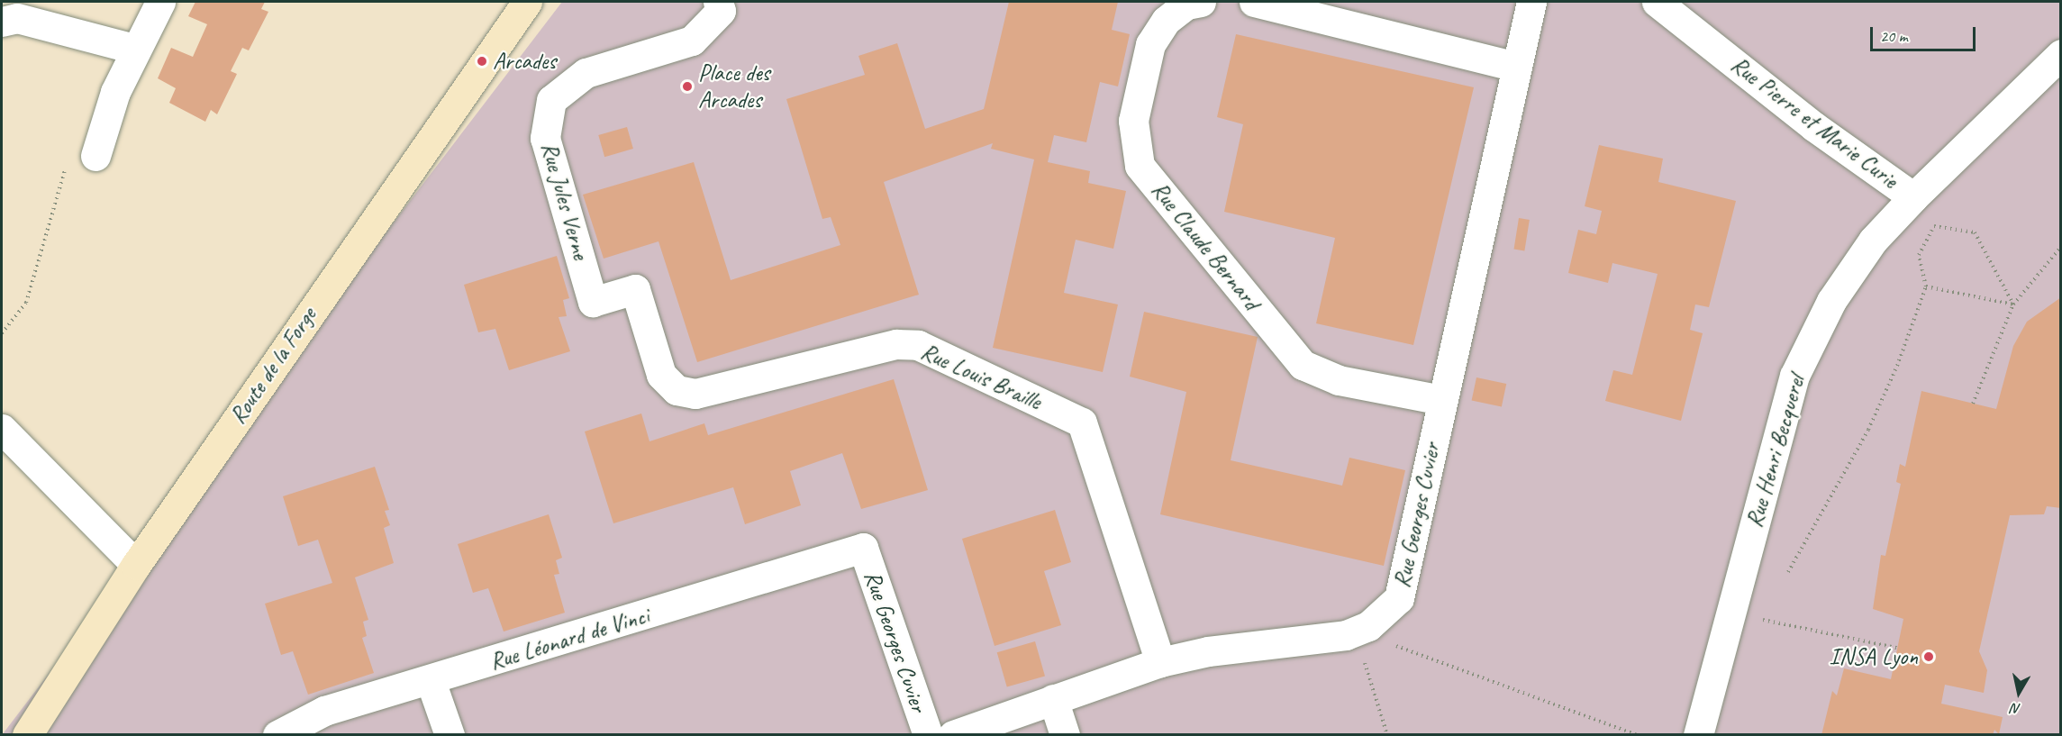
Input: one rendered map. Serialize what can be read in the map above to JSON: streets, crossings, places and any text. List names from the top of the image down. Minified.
{"streets":{"main road":["Route de la Forge"],"street":["Rue Pierre et Marie Curie","Rue Jules Verne","Rue Claude Bernard","Rue Louis Braille","Rue Henri Becquerel","Rue Georges Cuvier","Rue Léonard de Vinci"]},"crossings":[["Rue Pierre et Marie Curie","Rue Henri Becquerel"],["Rue Jules Verne","Rue Louis Braille"],["Rue Claude Bernard","Rue Georges Cuvier"],["Rue Louis Braille","Rue Georges Cuvier"],["Rue Georges Cuvier","Rue Léonard de Vinci"]],"places":["Arcades","Place des Arcades","INSA Lyon"],"scale_bar":"20 m","north":"bottom"}
